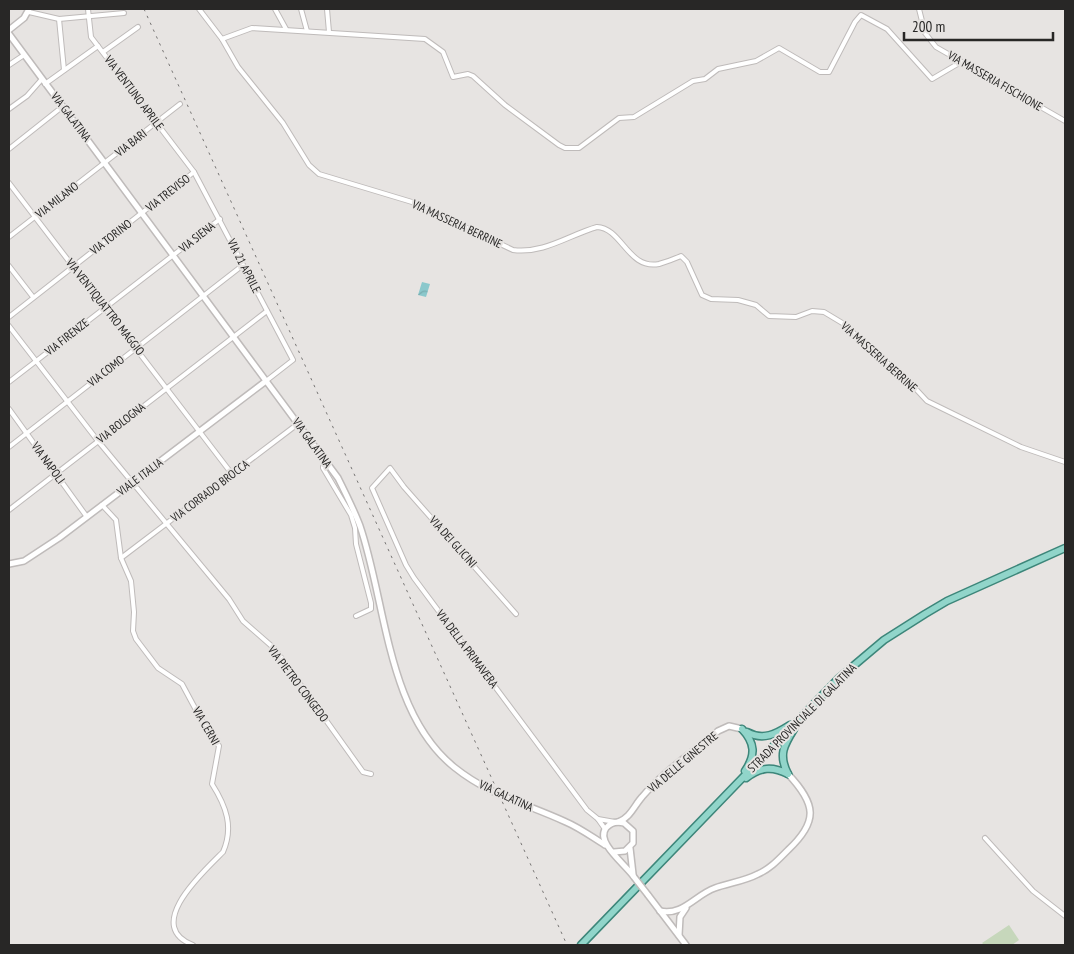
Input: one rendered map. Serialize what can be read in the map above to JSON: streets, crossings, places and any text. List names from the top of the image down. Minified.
{"streets":{"main road":["STRADA PROVINCIALE DI GALATINA"],"street":["VIA MASSERIA FISCHIONE","VIA VENTUNO APRILE","VIA GALATINA","VIA BARI","VIA TREVISO","VIA MILANO","VIA MASSERIA BERRINE","VIA TORINO","VIA SIENA","VIA 21 APRILE","VIA VENTIQUATTRO MAGGIO","VIA FIRENZE","VIA COMO","VIA BOLOGNA","VIA NAPOLI","VIALE ITALIA","VIA CORRADO BROCCA","VIA DEI GLICINI","VIA DELLA PRIMAVERA","VIA PIETRO CONGEDO","VIA CERNI","VIA DELLE GINESTRE"]},"crossings":[["VIA VENTUNO APRILE","VIA BARI"],["VIA VENTUNO APRILE","VIA TREVISO"],["VIA VENTUNO APRILE","VIA 21 APRILE"],["VIA GALATINA","VIA BARI"],["VIA GALATINA","VIA TREVISO"],["VIA GALATINA","VIA MILANO"],["VIA GALATINA","VIA TORINO"],["VIA GALATINA","VIA SIENA"],["VIA GALATINA","VIA 21 APRILE"],["VIA GALATINA","VIA FIRENZE"],["VIA GALATINA","VIA COMO"],["VIA GALATINA","VIA BOLOGNA"],["VIA GALATINA","VIALE ITALIA"],["VIA GALATINA","VIA CORRADO BROCCA"],["VIA GALATINA","VIA DELLA PRIMAVERA"],["VIA GALATINA","VIA DELLE GINESTRE"],["VIA BARI","VIA MILANO"],["VIA TREVISO","VIA TORINO"],["VIA TREVISO","VIA 21 APRILE"],["VIA MILANO","VIA VENTIQUATTRO MAGGIO"],["VIA TORINO","VIA VENTIQUATTRO MAGGIO"],["VIA SIENA","VIA 21 APRILE"],["VIA SIENA","VIA FIRENZE"],["VIA 21 APRILE","VIA COMO"],["VIA 21 APRILE","VIA BOLOGNA"],["VIA 21 APRILE","VIALE ITALIA"],["VIA VENTIQUATTRO MAGGIO","VIA FIRENZE"],["VIA VENTIQUATTRO MAGGIO","VIA COMO"],["VIA VENTIQUATTRO MAGGIO","VIA BOLOGNA"],["VIA VENTIQUATTRO MAGGIO","VIALE ITALIA"],["VIA VENTIQUATTRO MAGGIO","VIA CORRADO BROCCA"],["VIA FIRENZE","VIA PIETRO CONGEDO"],["VIA COMO","VIA NAPOLI"],["VIA COMO","VIA PIETRO CONGEDO"],["VIA BOLOGNA","VIA NAPOLI"],["VIA BOLOGNA","VIA PIETRO CONGEDO"],["VIA NAPOLI","VIALE ITALIA"],["VIALE ITALIA","VIA PIETRO CONGEDO"],["VIALE ITALIA","VIA CERNI"],["VIA CORRADO BROCCA","VIA PIETRO CONGEDO"],["VIA CORRADO BROCCA","VIA CERNI"],["VIA DEI GLICINI","VIA DELLA PRIMAVERA"],["VIA DELLA PRIMAVERA","VIA DELLE GINESTRE"]],"scale_bar":"200 m"}
